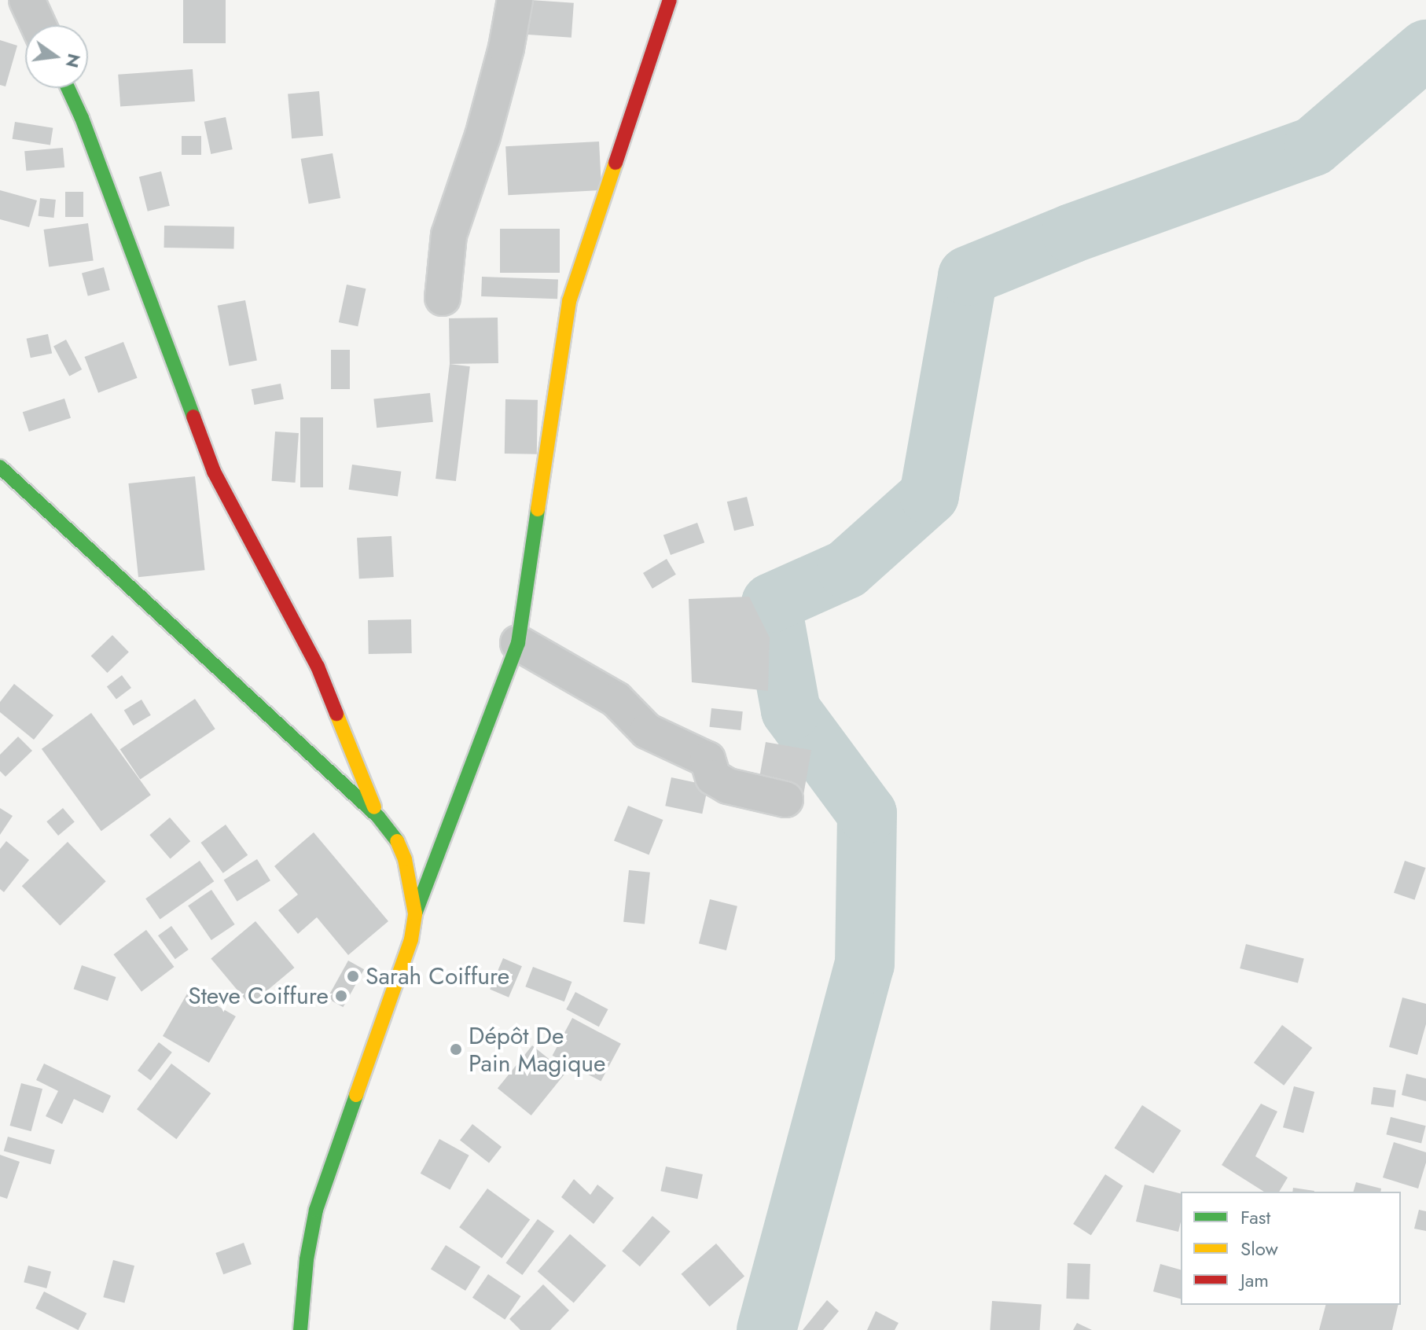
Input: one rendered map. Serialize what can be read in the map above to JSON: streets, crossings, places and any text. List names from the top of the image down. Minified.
{"places":["Sarah Coiffure","Steve Coiffure","Dépôt De Pain Magique"],"legend":["Fast","Slow","Jam"],"north":"right"}
